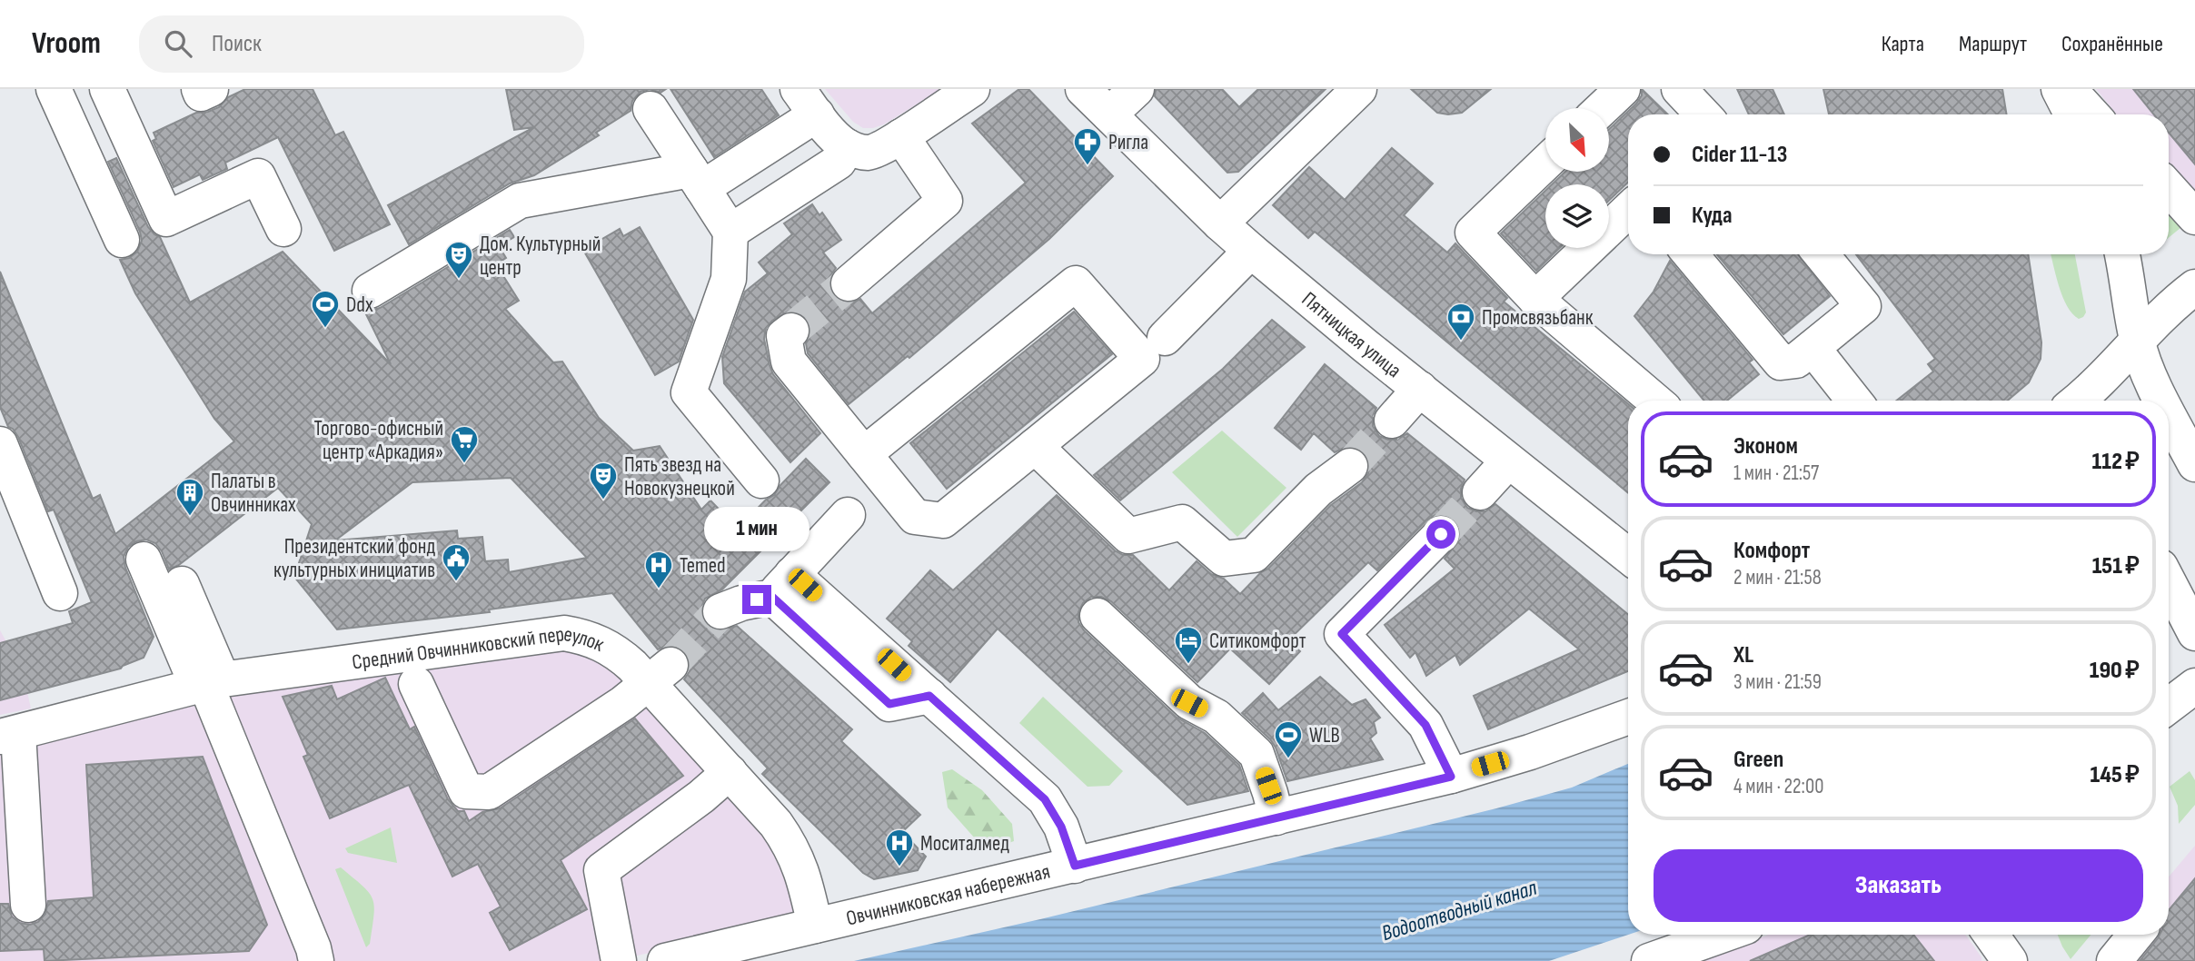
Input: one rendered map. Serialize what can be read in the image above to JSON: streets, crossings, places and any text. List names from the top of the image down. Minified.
{"streets":{"street":["Пятницкая улица","Средний Овчинниковский переулок","Овчинниковская набережная"]},"crossings":[["Средний Овчинниковский переулок","Овчинниковская набережная"]],"water":["Водоотводный канал"],"places":{"pharmacy":["Ригла"],"theatre":["Дом. Культурный центр","Пять звезд на Новокузнецкой"],"sports":["Ddx","WLB"],"bank":["Промсвязьбанк"],"supermarket":["Торгово-офисный центр «Аркадия»"],"building":["Палаты в Овчинниках"],"public building":["Президентский фонд культурных инициатив"],"hospital":["Temed","Моситалмед"],"hotel":["Ситикомфорт"]},"north":"bottom right","page":{"header":"Vroom","search":"Поиск","nav":["Карта","Маршрут","Сохранённые"],"banner":["Cider 11-13","Куда"],"list":[{"name":"Эконом","note":"1 мин · 21:57","value":"112 ₽"},{"name":"Комфорт","note":"2 мин · 21:58","value":"151 ₽"},{"name":"XL","note":"3 мин · 21:59","value":"190 ₽"},{"name":"Green","note":"4 мин · 22:00","value":"145 ₽"}],"bubble":"1 мин","buttons":"Заказать"}}
